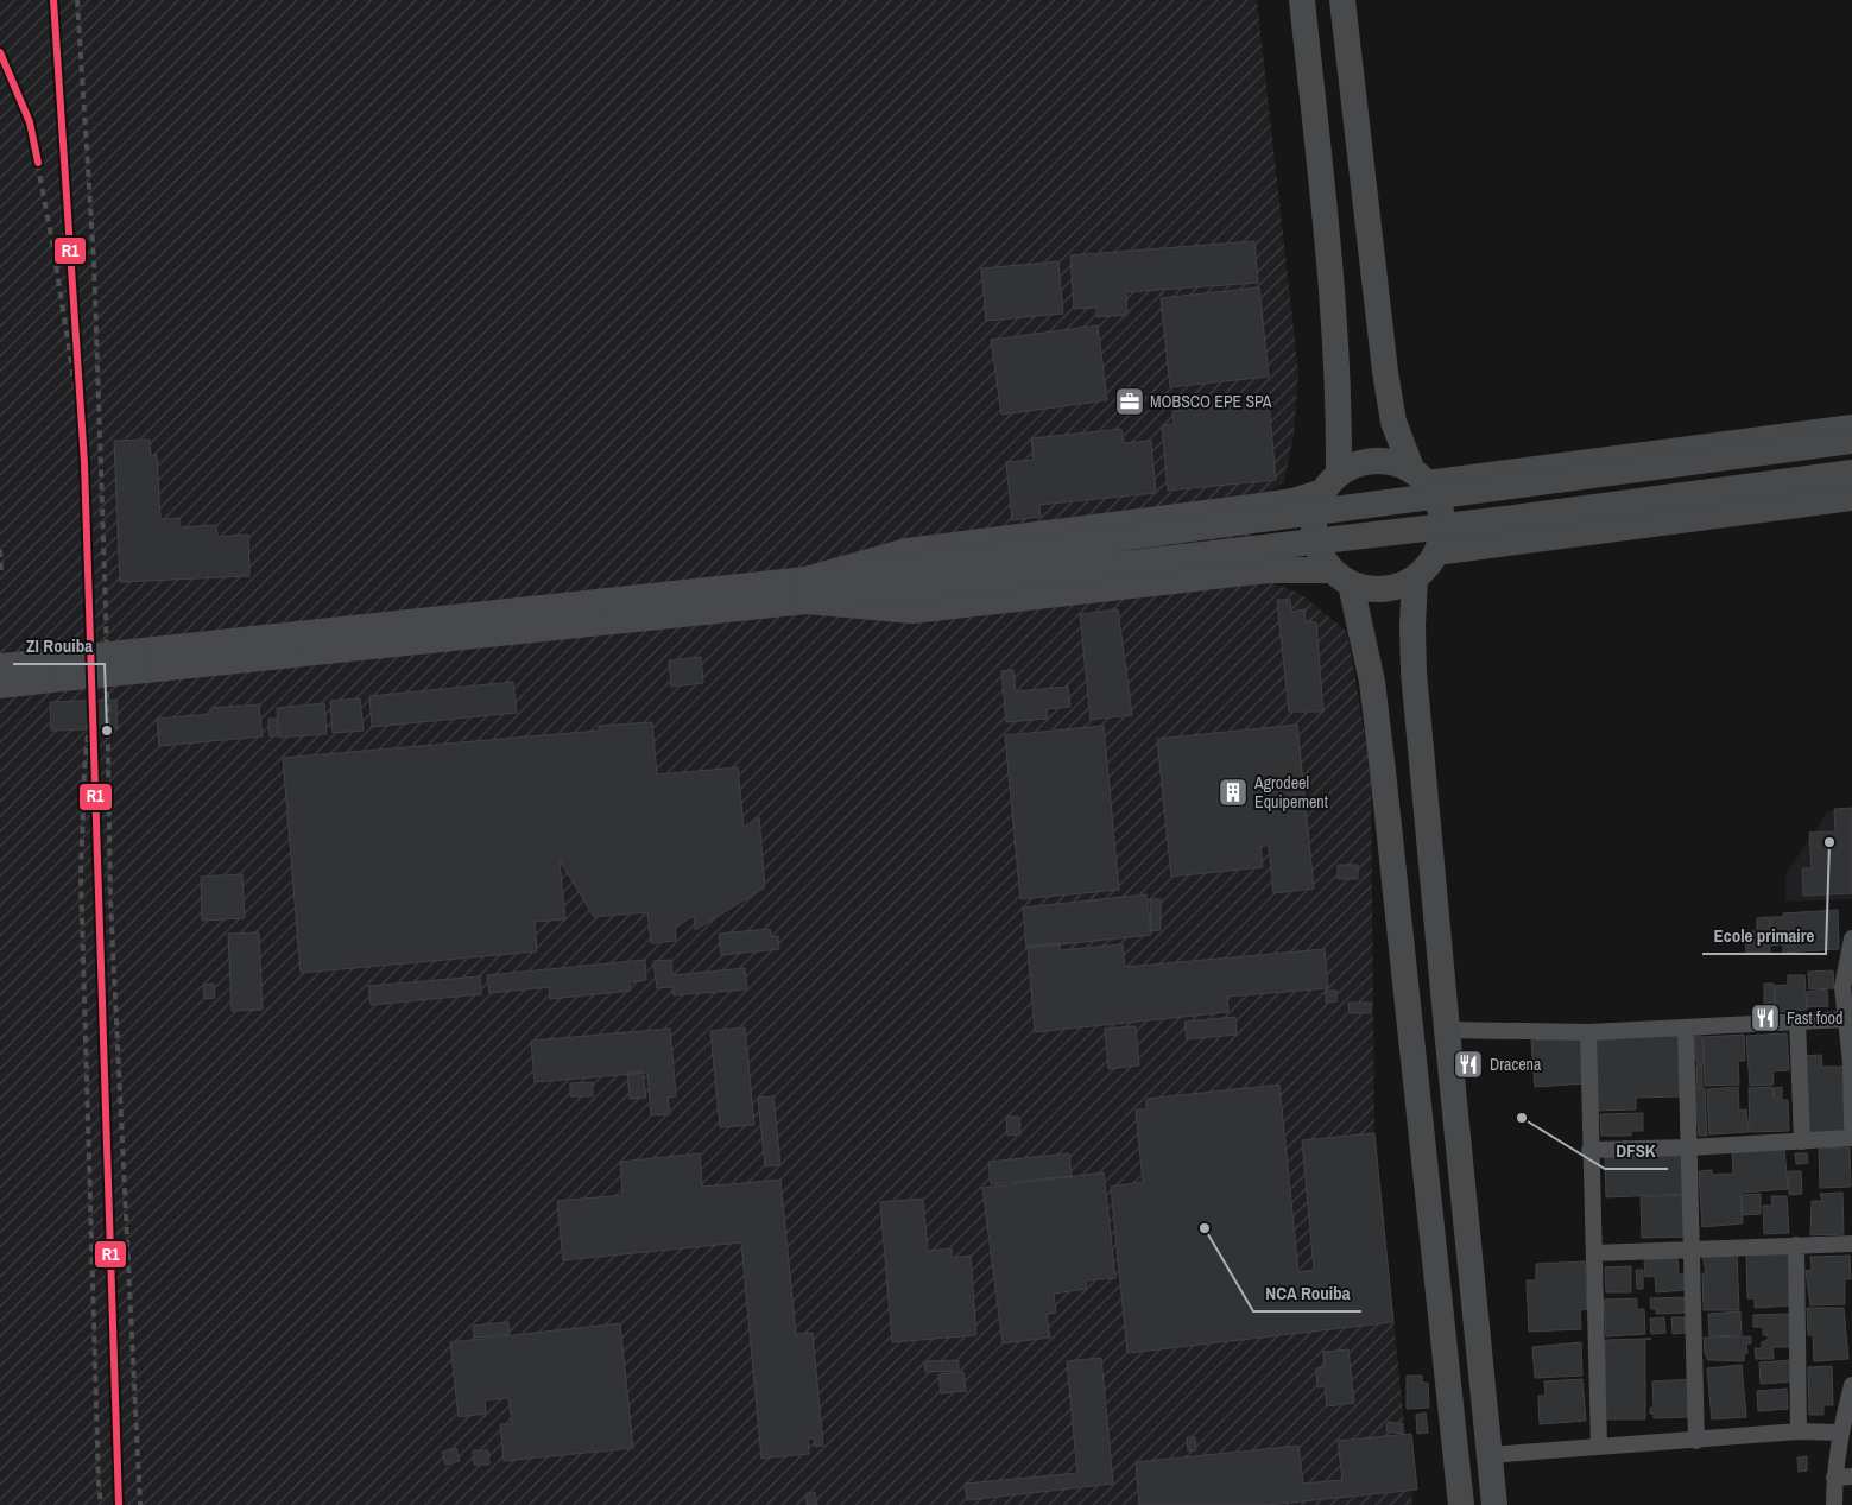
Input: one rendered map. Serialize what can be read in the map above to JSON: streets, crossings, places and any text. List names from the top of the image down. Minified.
{"places":{"office":["MOBSCO EPE SPA"],"other":["ZI Rouiba","Ecole primaire","DFSK","NCA Rouiba"],"building":["Agrodeel Equipement"],"restaurant":["Fast food","Dracena"]},"lines":["transit line R1"]}
